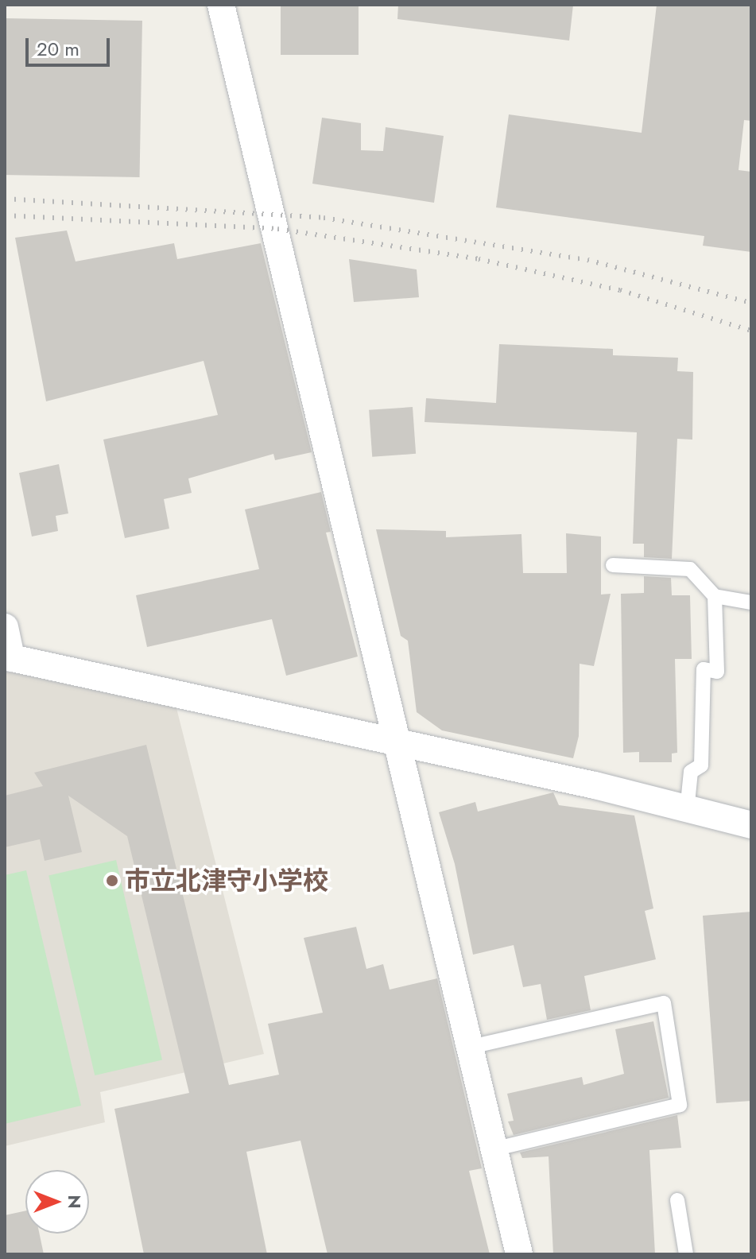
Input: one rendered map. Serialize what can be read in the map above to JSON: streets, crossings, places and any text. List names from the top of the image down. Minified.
{"places":["市立北津守小学校"],"scale_bar":"20 m","north":"right"}
